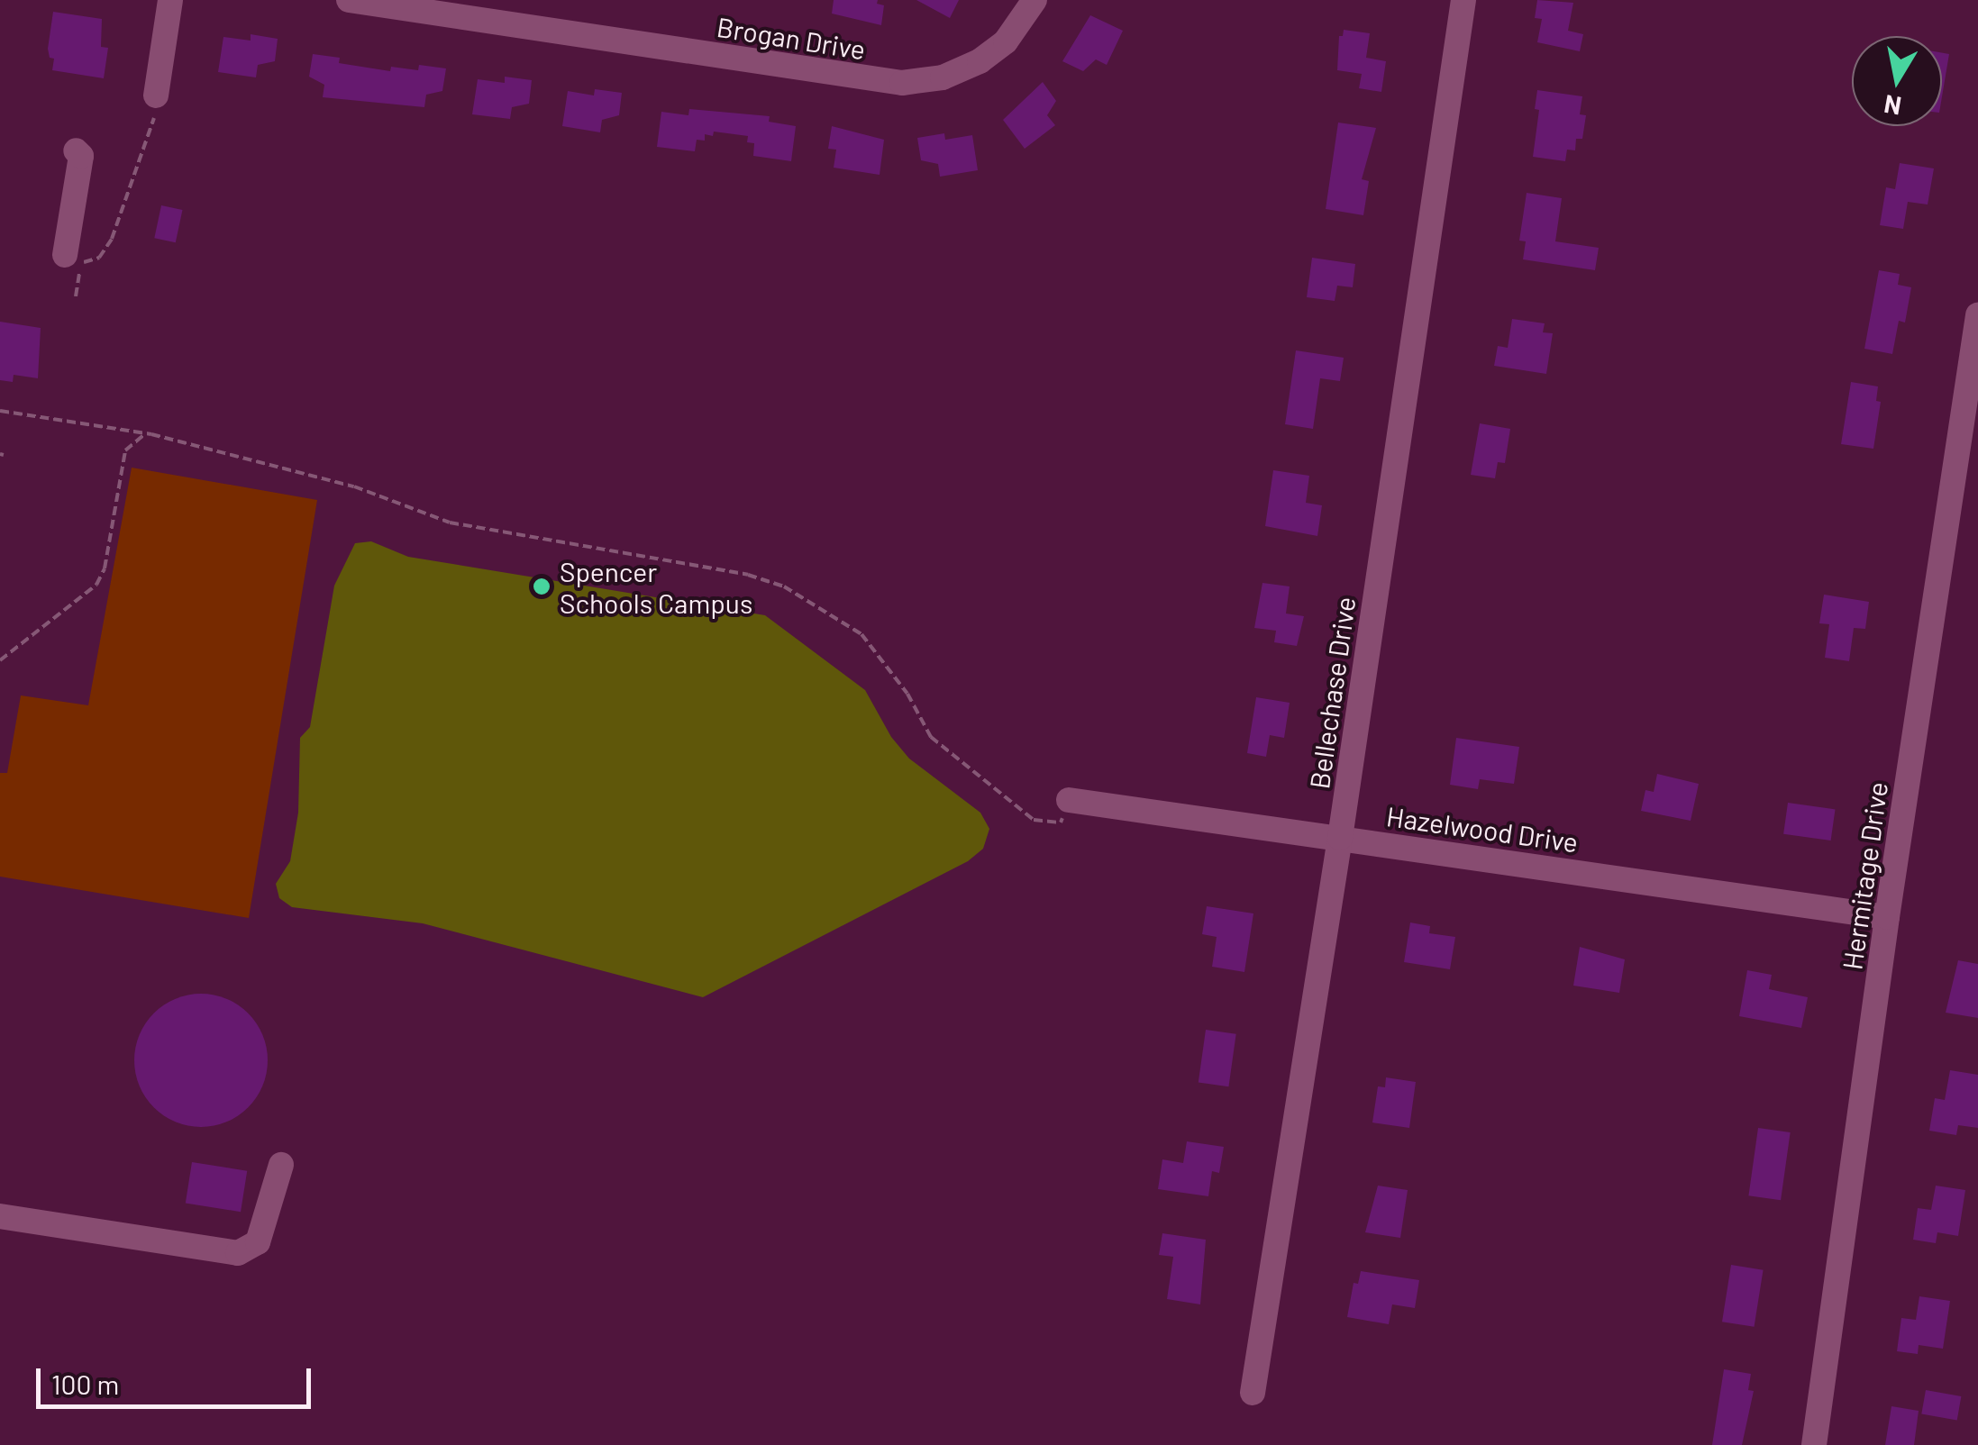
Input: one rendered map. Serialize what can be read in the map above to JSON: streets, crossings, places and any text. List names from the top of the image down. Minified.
{"streets":{"street":["Brogan Drive","Bellechase Drive","Hazelwood Drive","Hermitage Drive"]},"crossings":[["Bellechase Drive","Hazelwood Drive"],["Hazelwood Drive","Hermitage Drive"]],"places":["Spencer Schools Campus"],"scale_bar":"100 m","north":"bottom"}
